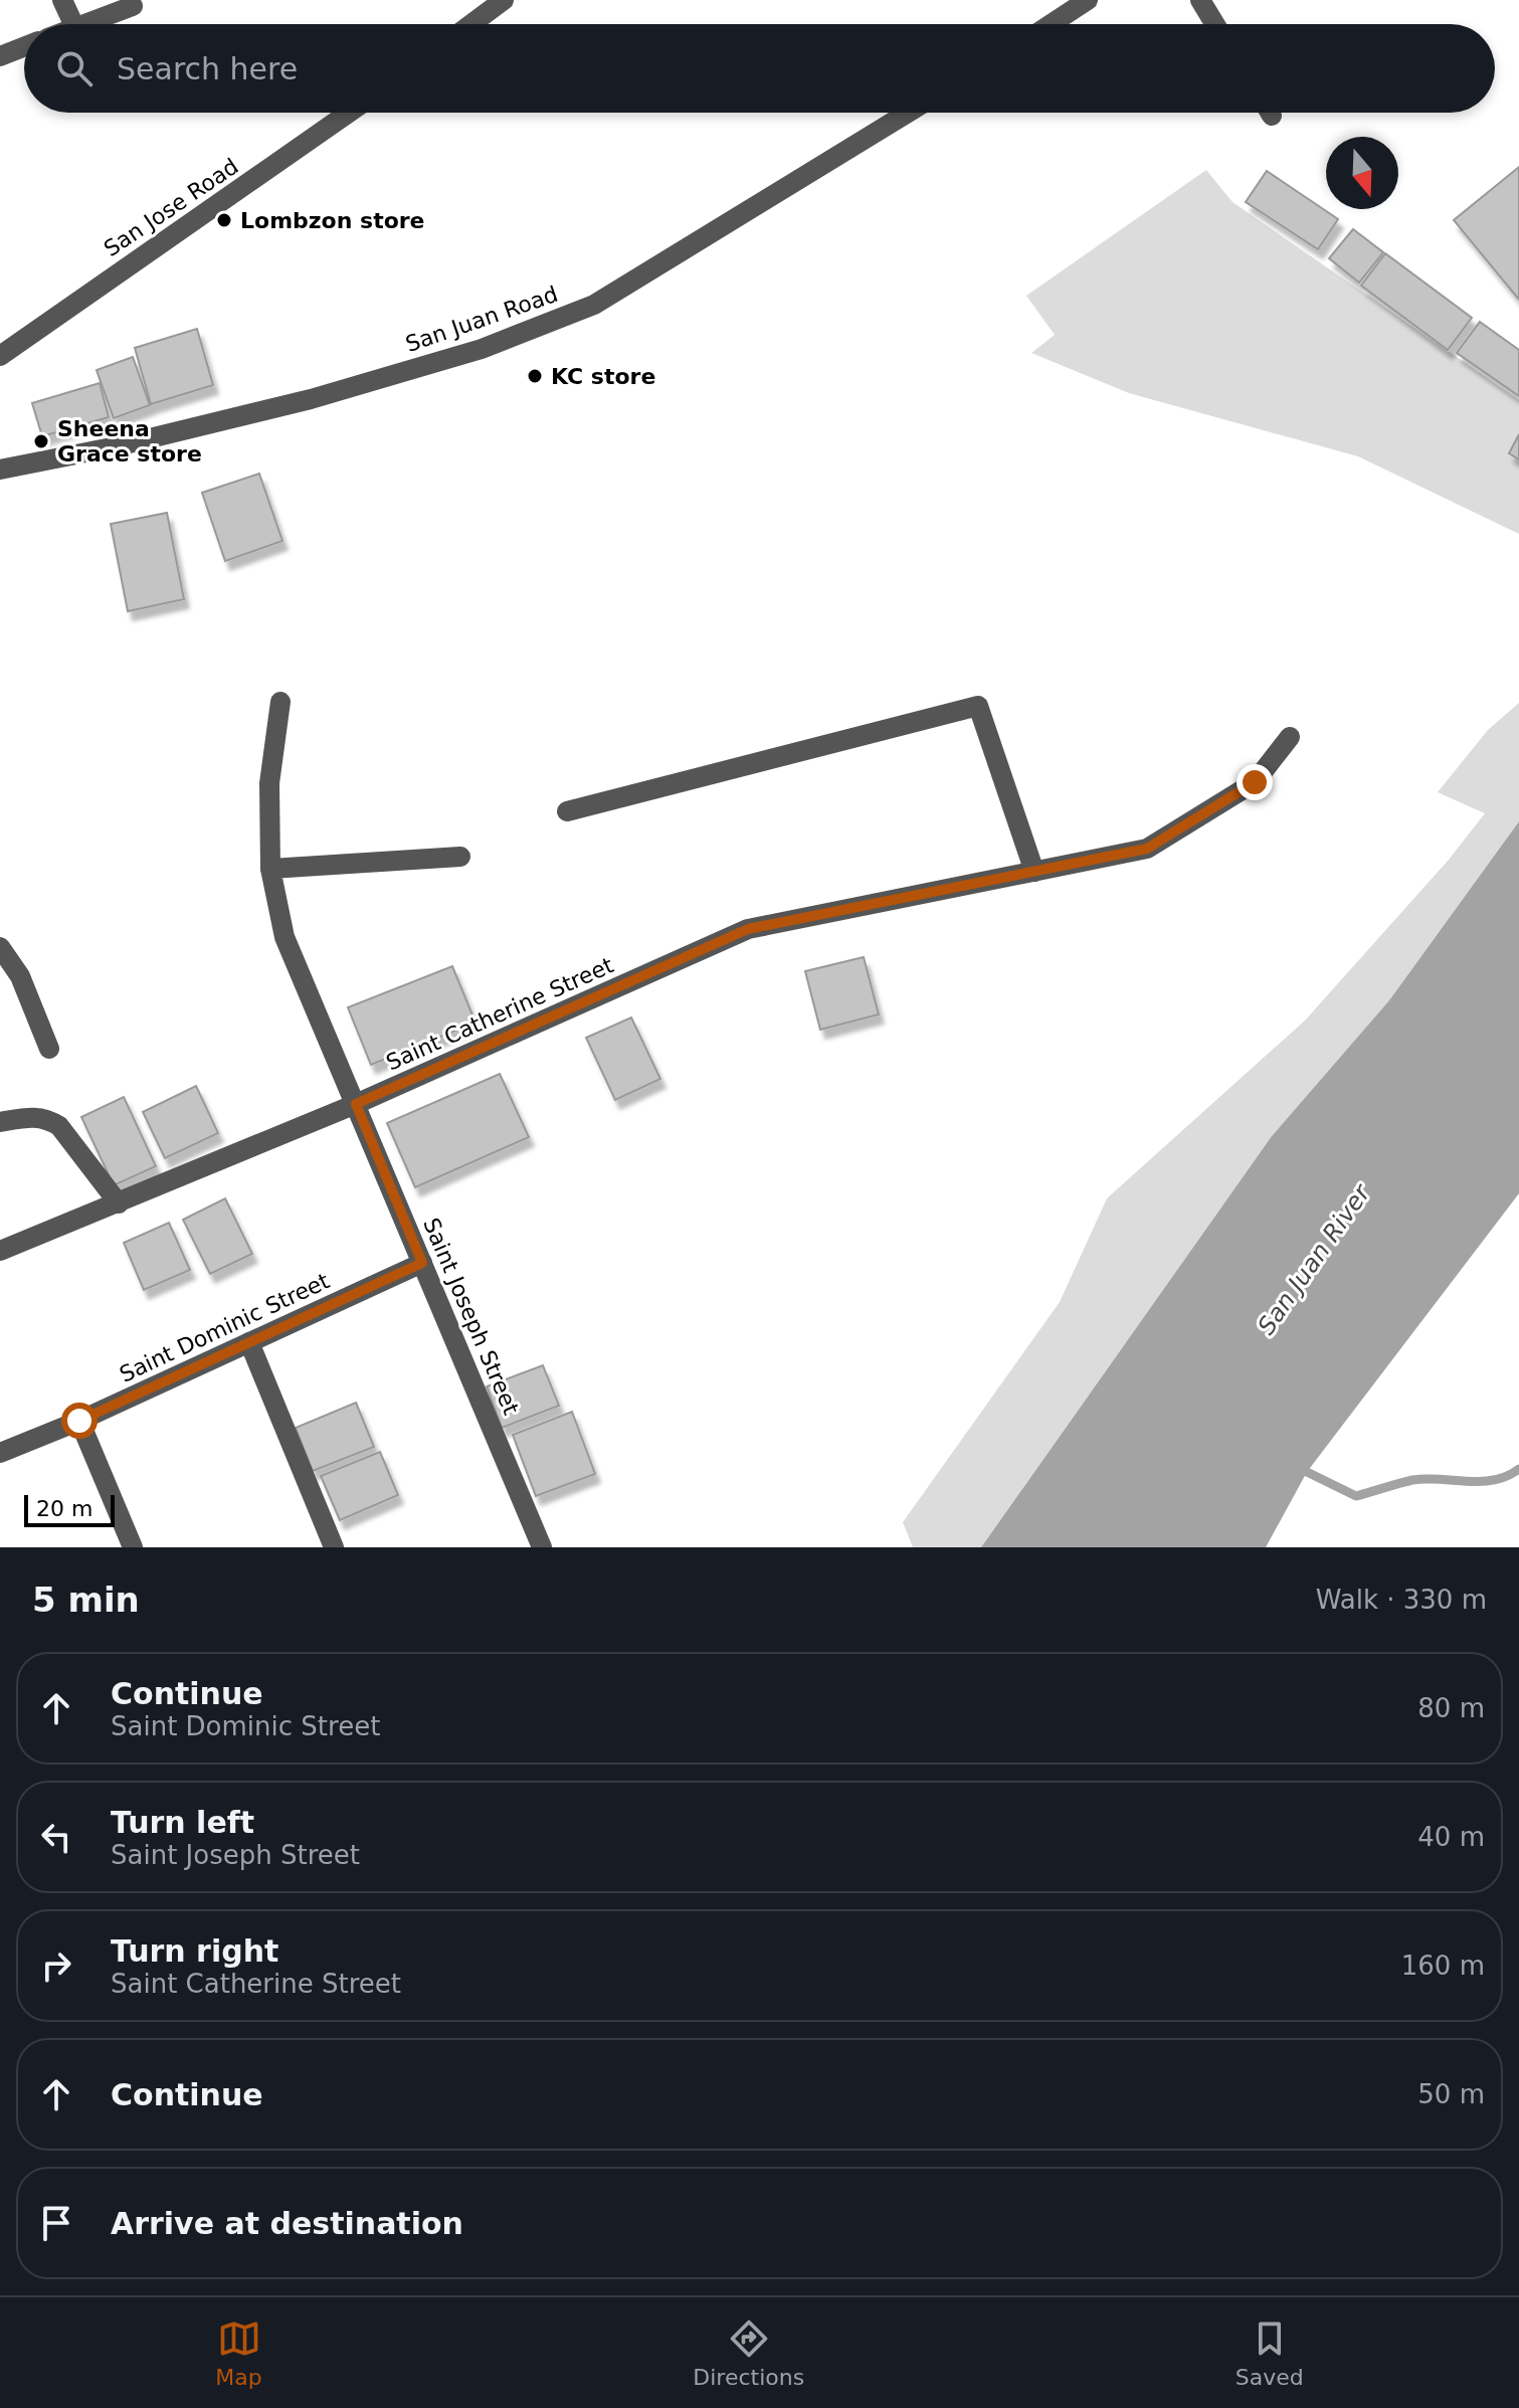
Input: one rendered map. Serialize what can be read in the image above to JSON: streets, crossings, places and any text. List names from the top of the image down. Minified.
{"streets":{"street":["San Jose Road","San Juan Road","Saint Catherine Street","Saint Joseph Street","Saint Dominic Street"]},"crossings":[["Saint Catherine Street","Saint Joseph Street"],["Saint Joseph Street","Saint Dominic Street"]],"water":["San Juan River"],"places":["Lombzon store","KC store","Sheena Grace store"],"scale_bar":"20 m","north":"bottom","page":{"search":"Search here","scale":"20 m","heading":["5 min","Walk · 330 m"],"list":[["Continue","Saint Dominic Street","80 m"],["Turn left","Saint Joseph Street","40 m"],["Turn right","Saint Catherine Street","160 m"],["Continue","50 m"],"Arrive at destination"],"nav":["Map","Directions","Saved"]}}
